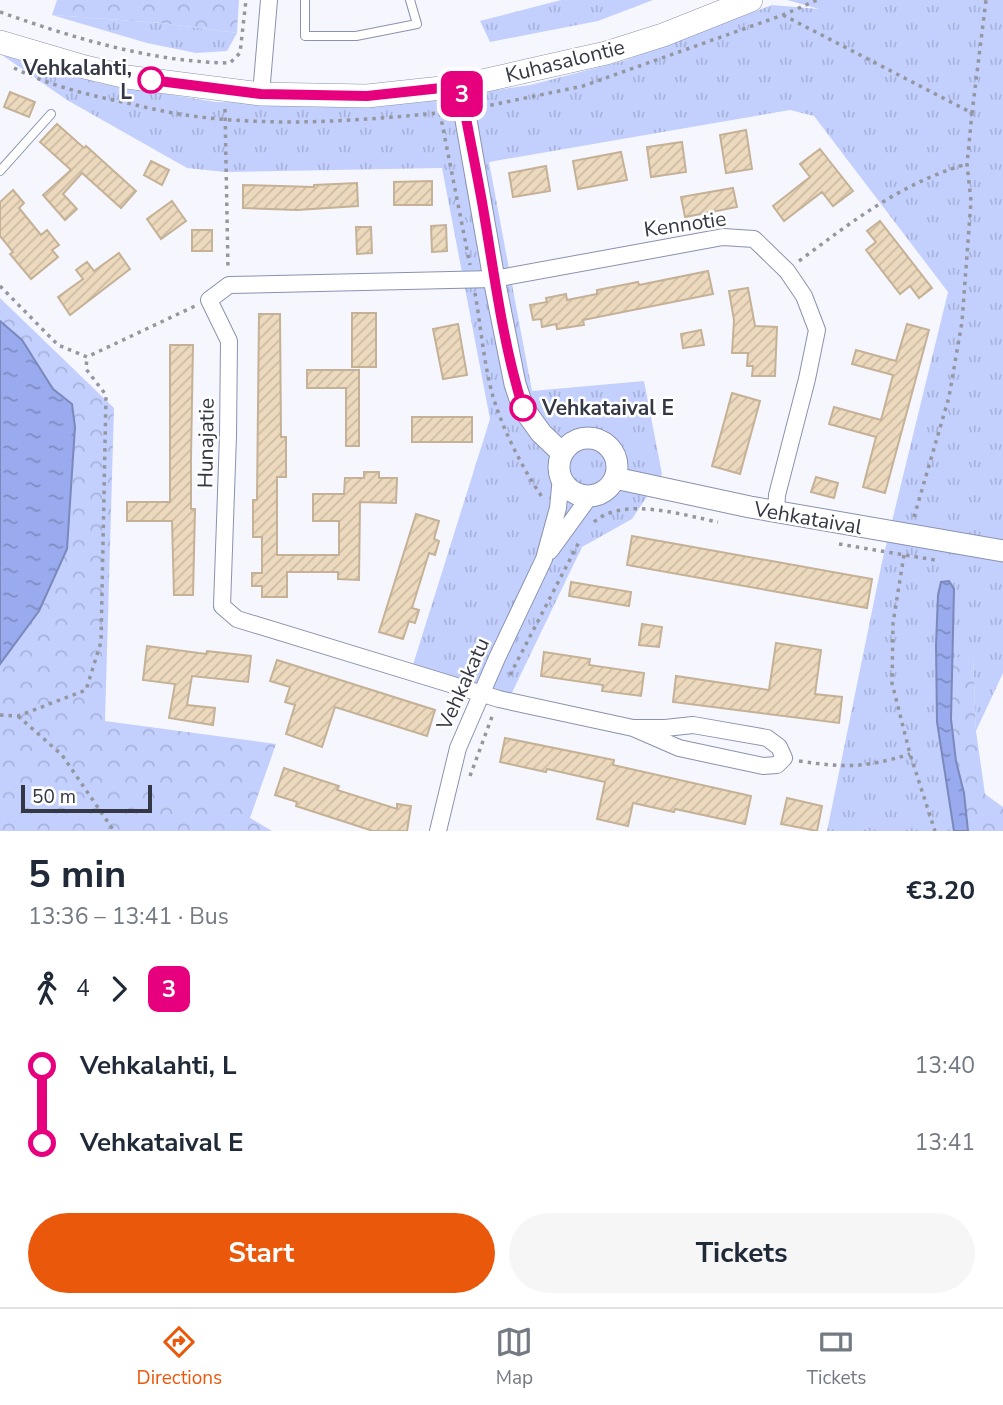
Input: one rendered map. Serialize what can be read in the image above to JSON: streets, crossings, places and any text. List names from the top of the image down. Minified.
{"streets":{"main road":["Kuhasalontie"],"street":["Kennotie","Hunajatie","Vehkataival","Vehkakatu"]},"crossings":[["Kennotie","Vehkataival"],["Hunajatie","Vehkakatu"],["Vehkataival","Vehkakatu"]],"places":["Vehkalahti, L","Vehkataival E"],"lines":["bus line 3"],"scale_bar":"50 m","page":{"on_map":"3","scale":"50 m","heading":["5 min","13:36 – 13:41 · Bus","€3.20"],"legs":["4","3"],"list":[{"name":"Vehkalahti, L","value":"13:40"},{"name":"Vehkataival E","value":"13:41"}],"buttons":["Start","Tickets"],"tabs":["Directions","Map","Tickets"]}}
